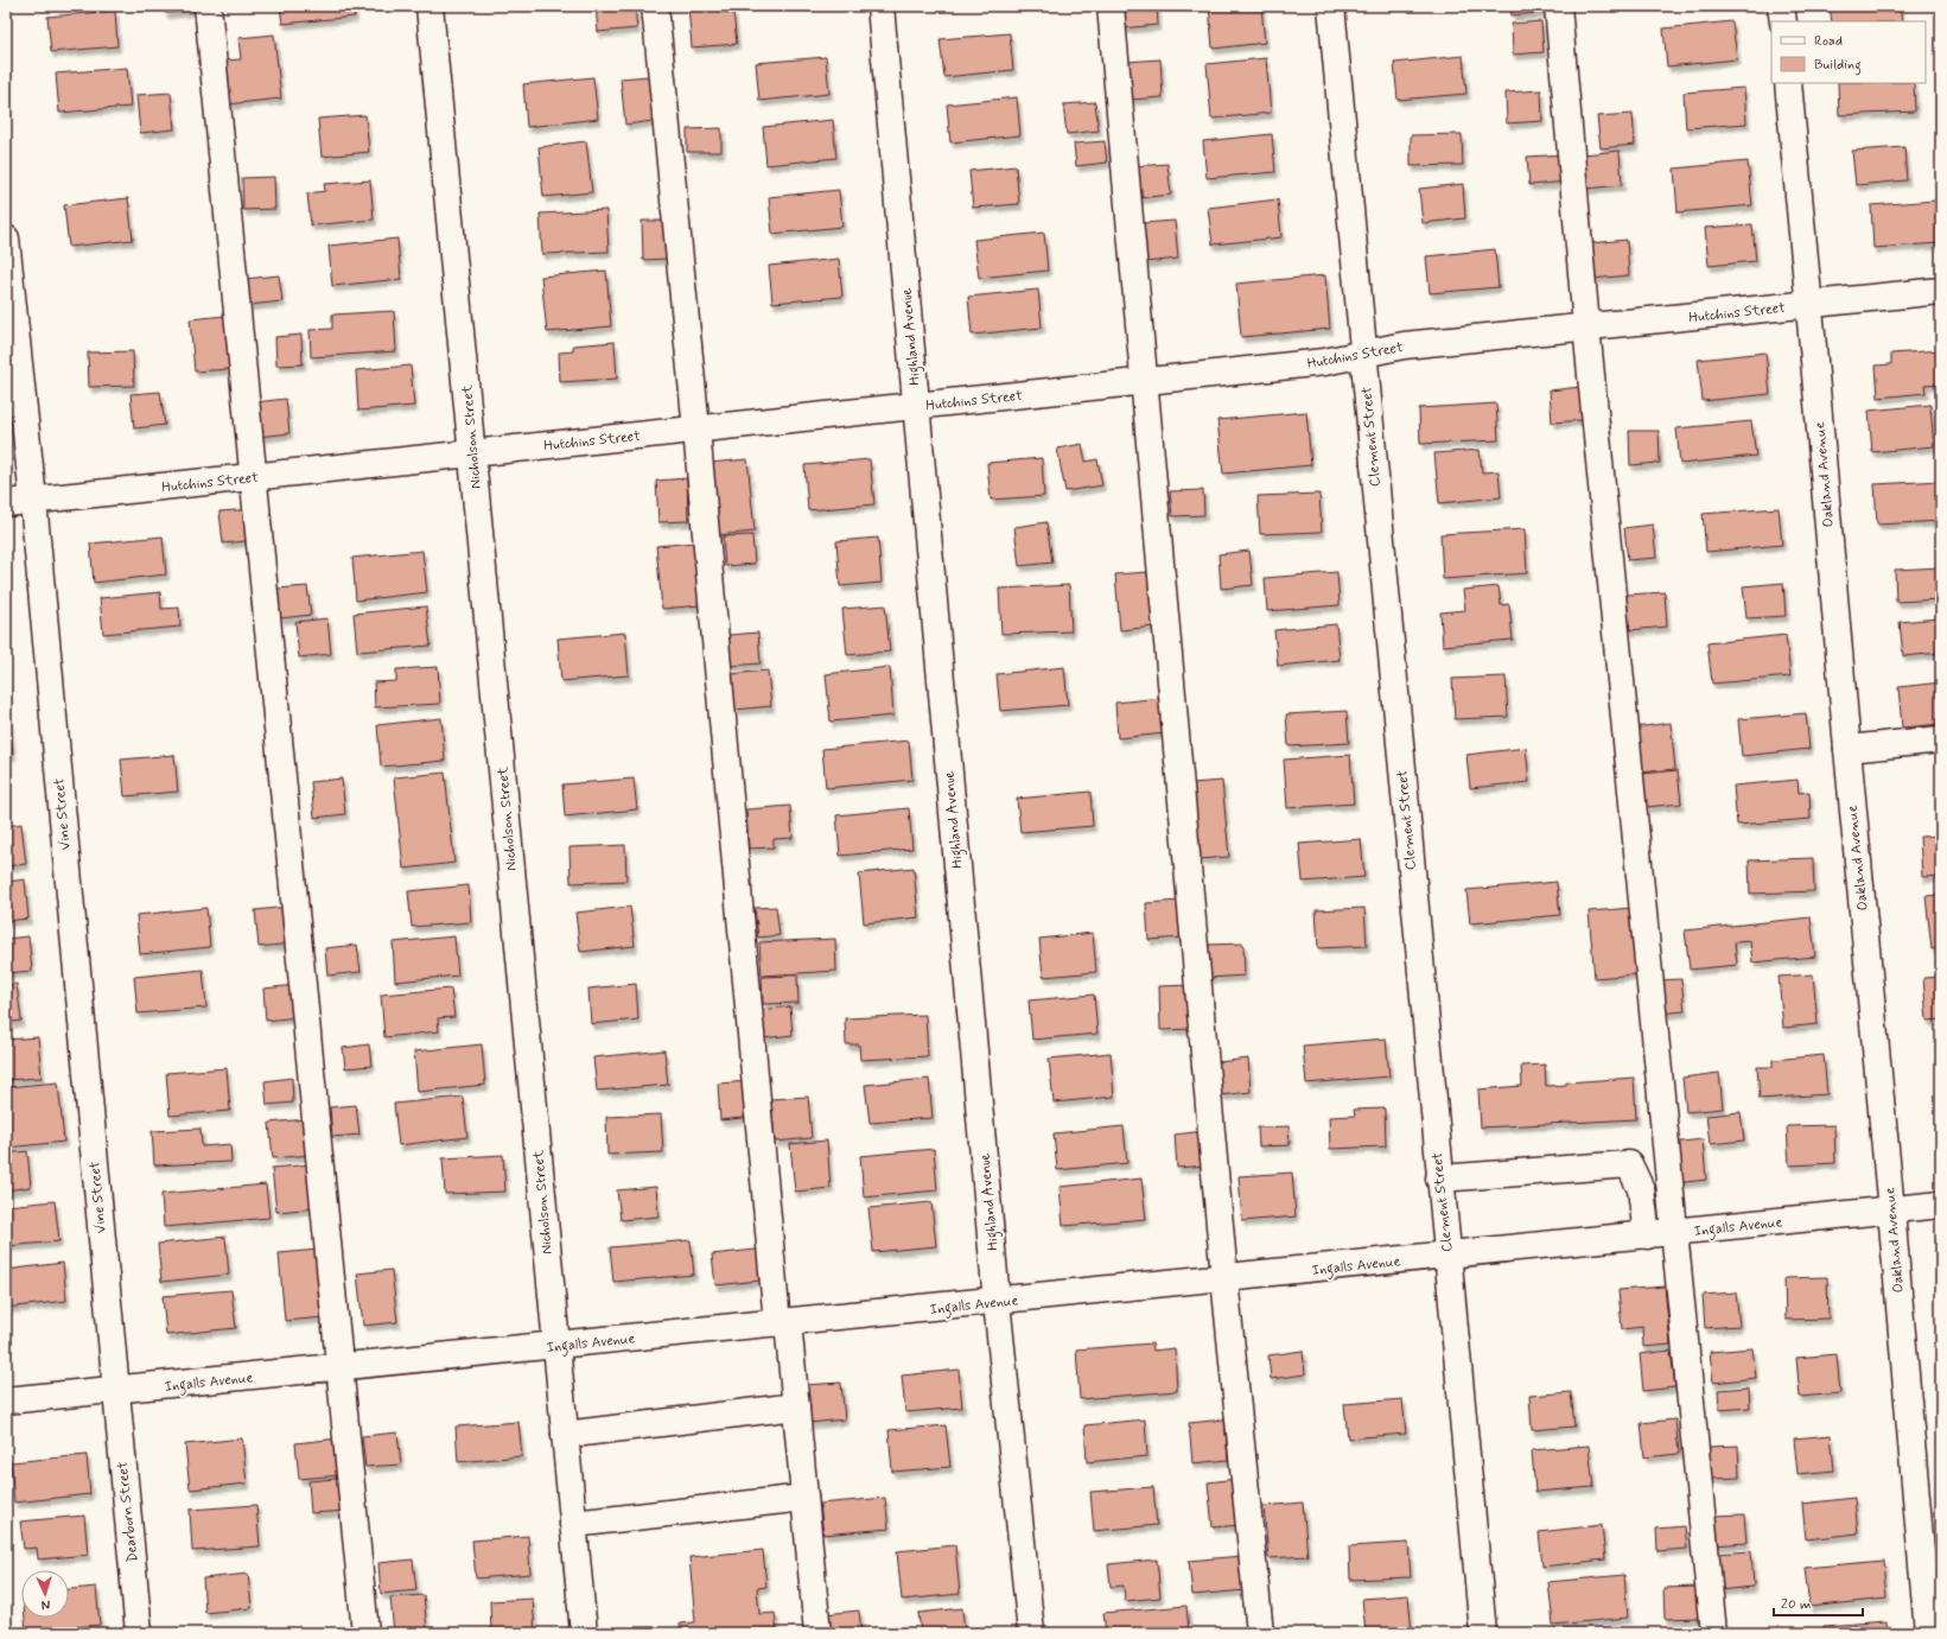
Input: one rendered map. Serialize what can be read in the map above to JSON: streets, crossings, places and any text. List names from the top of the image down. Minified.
{"streets":{"street":["Hutchins Street","Highland Avenue","Nicholson Street","Clement Street","Oakland Avenue","Vine Street","Ingalls Avenue","Dearborn Street"]},"crossings":[["Hutchins Street","Highland Avenue"],["Hutchins Street","Nicholson Street"],["Hutchins Street","Clement Street"],["Hutchins Street","Oakland Avenue"],["Hutchins Street","Vine Street"],["Highland Avenue","Ingalls Avenue"],["Nicholson Street","Ingalls Avenue"],["Clement Street","Ingalls Avenue"],["Oakland Avenue","Ingalls Avenue"],["Vine Street","Ingalls Avenue"],["Vine Street","Dearborn Street"],["Ingalls Avenue","Dearborn Street"]],"legend":["Road","Building"],"scale_bar":"20 m","north":"bottom"}
